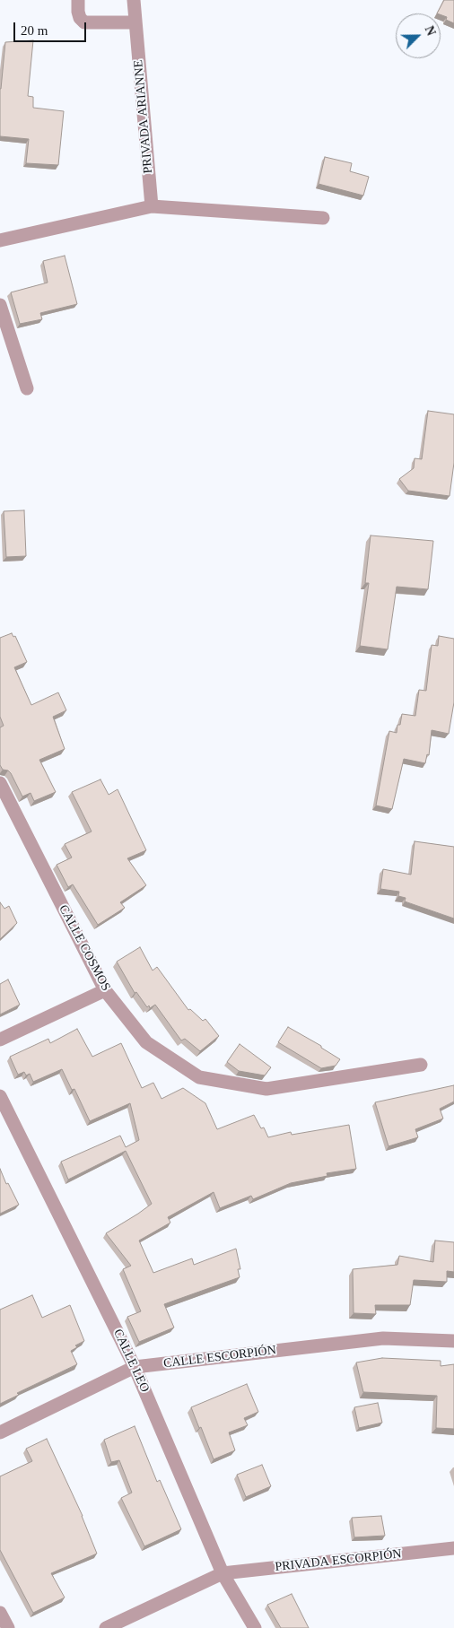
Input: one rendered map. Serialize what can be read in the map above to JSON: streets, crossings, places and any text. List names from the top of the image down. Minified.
{"streets":{"street":["PRIVADA ARIANNE","CALLE COSMOS","CALLE ESCORPIÓN","CALLE LEO","PRIVADA ESCORPIÓN"]},"crossings":[["CALLE ESCORPIÓN","CALLE LEO"],["CALLE LEO","PRIVADA ESCORPIÓN"]],"scale_bar":"20 m","north":"top right"}
